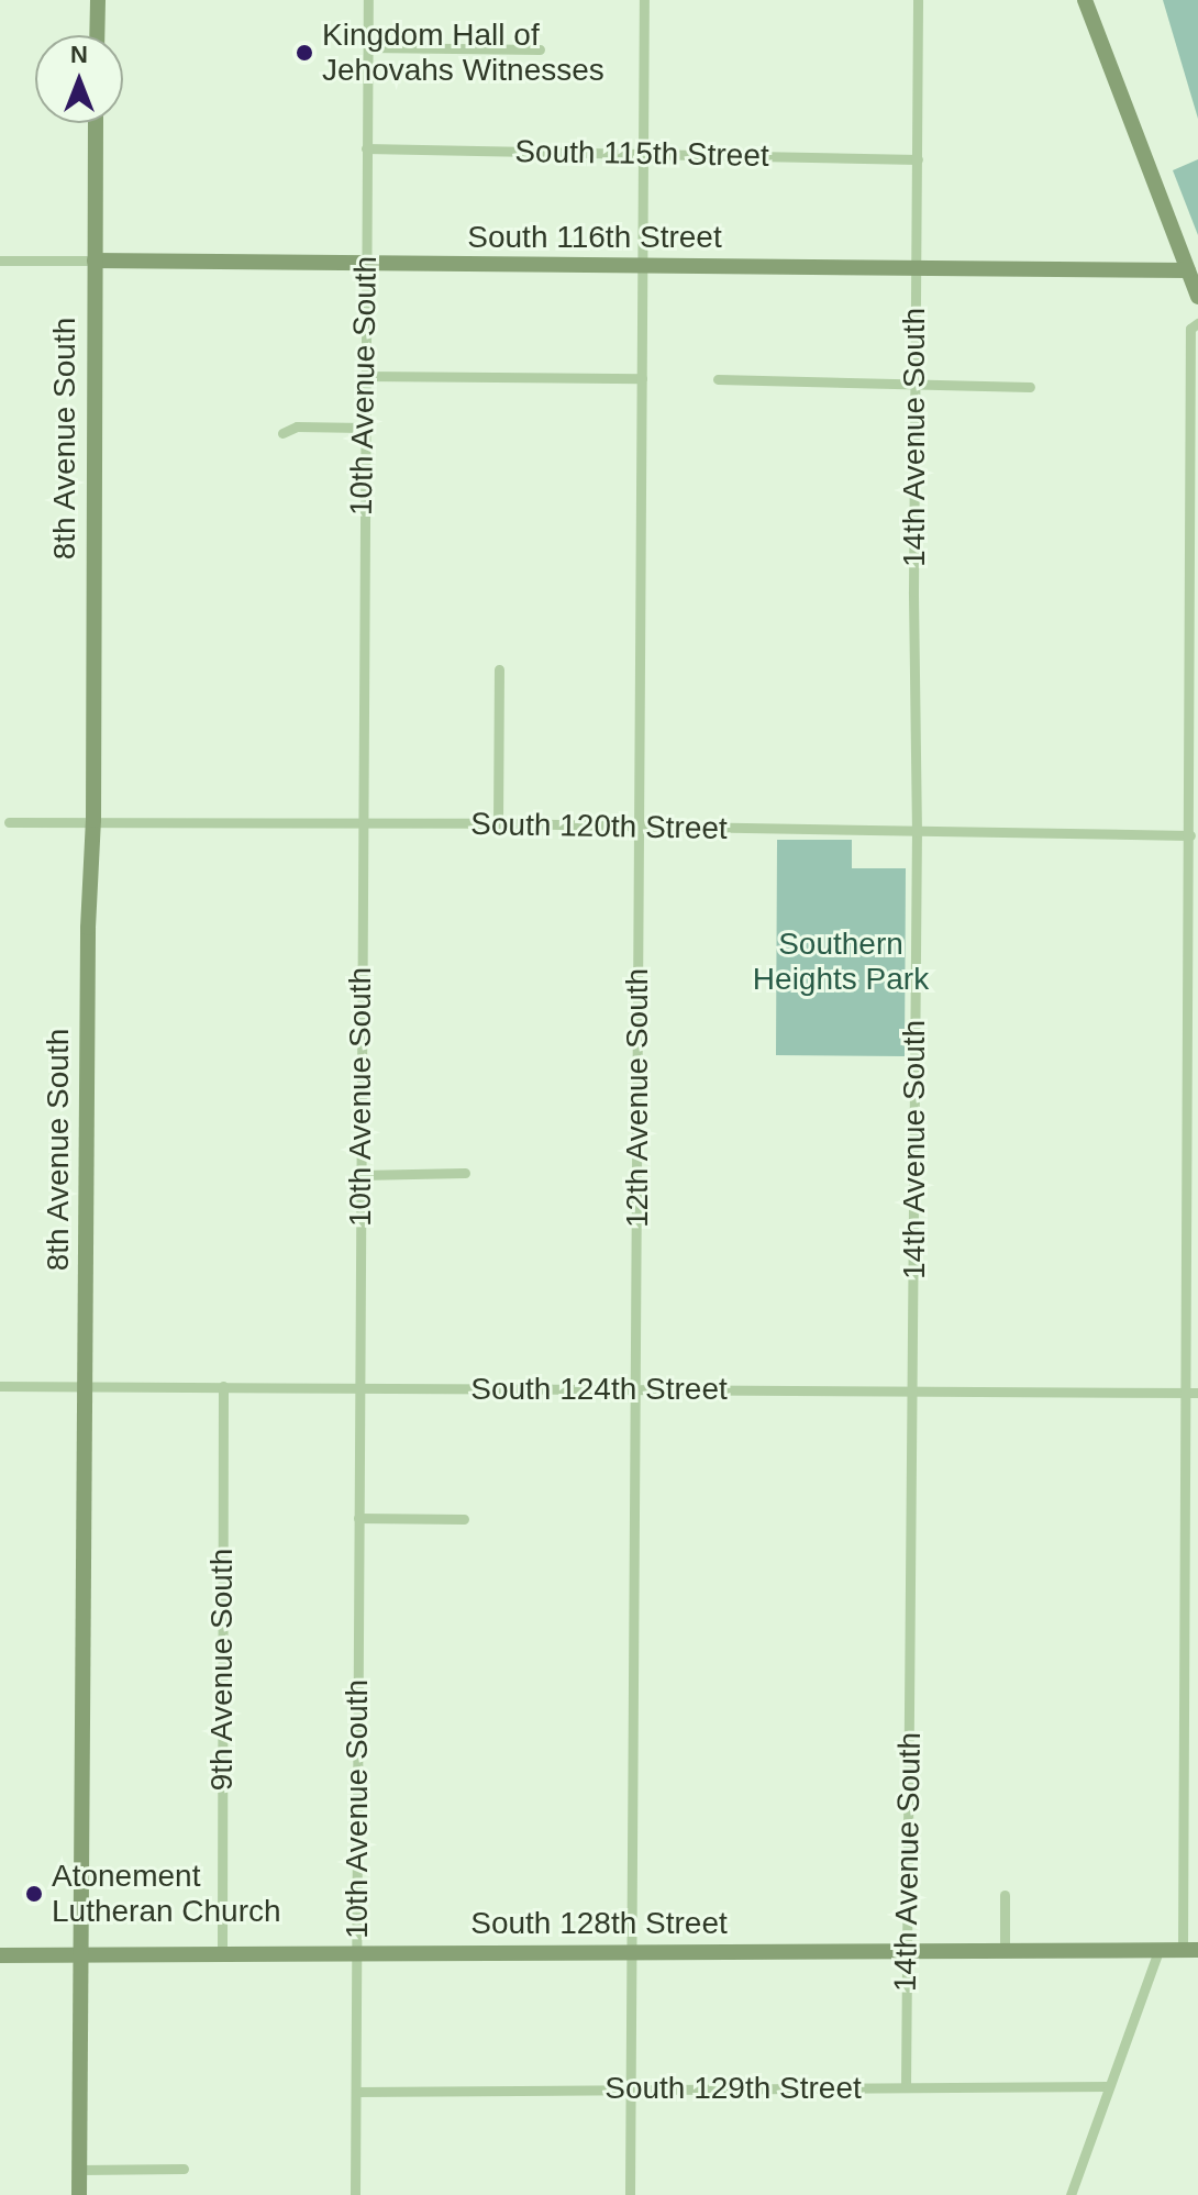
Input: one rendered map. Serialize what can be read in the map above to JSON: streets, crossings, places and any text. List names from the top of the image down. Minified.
{"streets":{"street":["South 115th Street","South 116th Street","10th Avenue South","14th Avenue South","8th Avenue South","South 120th Street","12th Avenue South","South 124th Street","9th Avenue South","South 128th Street","South 129th Street"]},"crossings":[["South 115th Street","10th Avenue South"],["South 115th Street","14th Avenue South"],["South 115th Street","12th Avenue South"],["South 116th Street","10th Avenue South"],["South 116th Street","14th Avenue South"],["South 116th Street","8th Avenue South"],["South 116th Street","12th Avenue South"],["10th Avenue South","South 120th Street"],["10th Avenue South","South 124th Street"],["10th Avenue South","South 128th Street"],["10th Avenue South","South 129th Street"],["14th Avenue South","South 120th Street"],["14th Avenue South","South 124th Street"],["14th Avenue South","South 128th Street"],["14th Avenue South","South 129th Street"],["8th Avenue South","South 120th Street"],["8th Avenue South","South 124th Street"],["8th Avenue South","South 128th Street"],["South 120th Street","12th Avenue South"],["12th Avenue South","South 124th Street"],["12th Avenue South","South 128th Street"],["12th Avenue South","South 129th Street"],["South 124th Street","9th Avenue South"],["9th Avenue South","South 128th Street"]],"parks":["Southern Heights Park"],"places":["Kingdom Hall of Jehovahs Witnesses","Atonement Lutheran Church"],"north":"top"}
